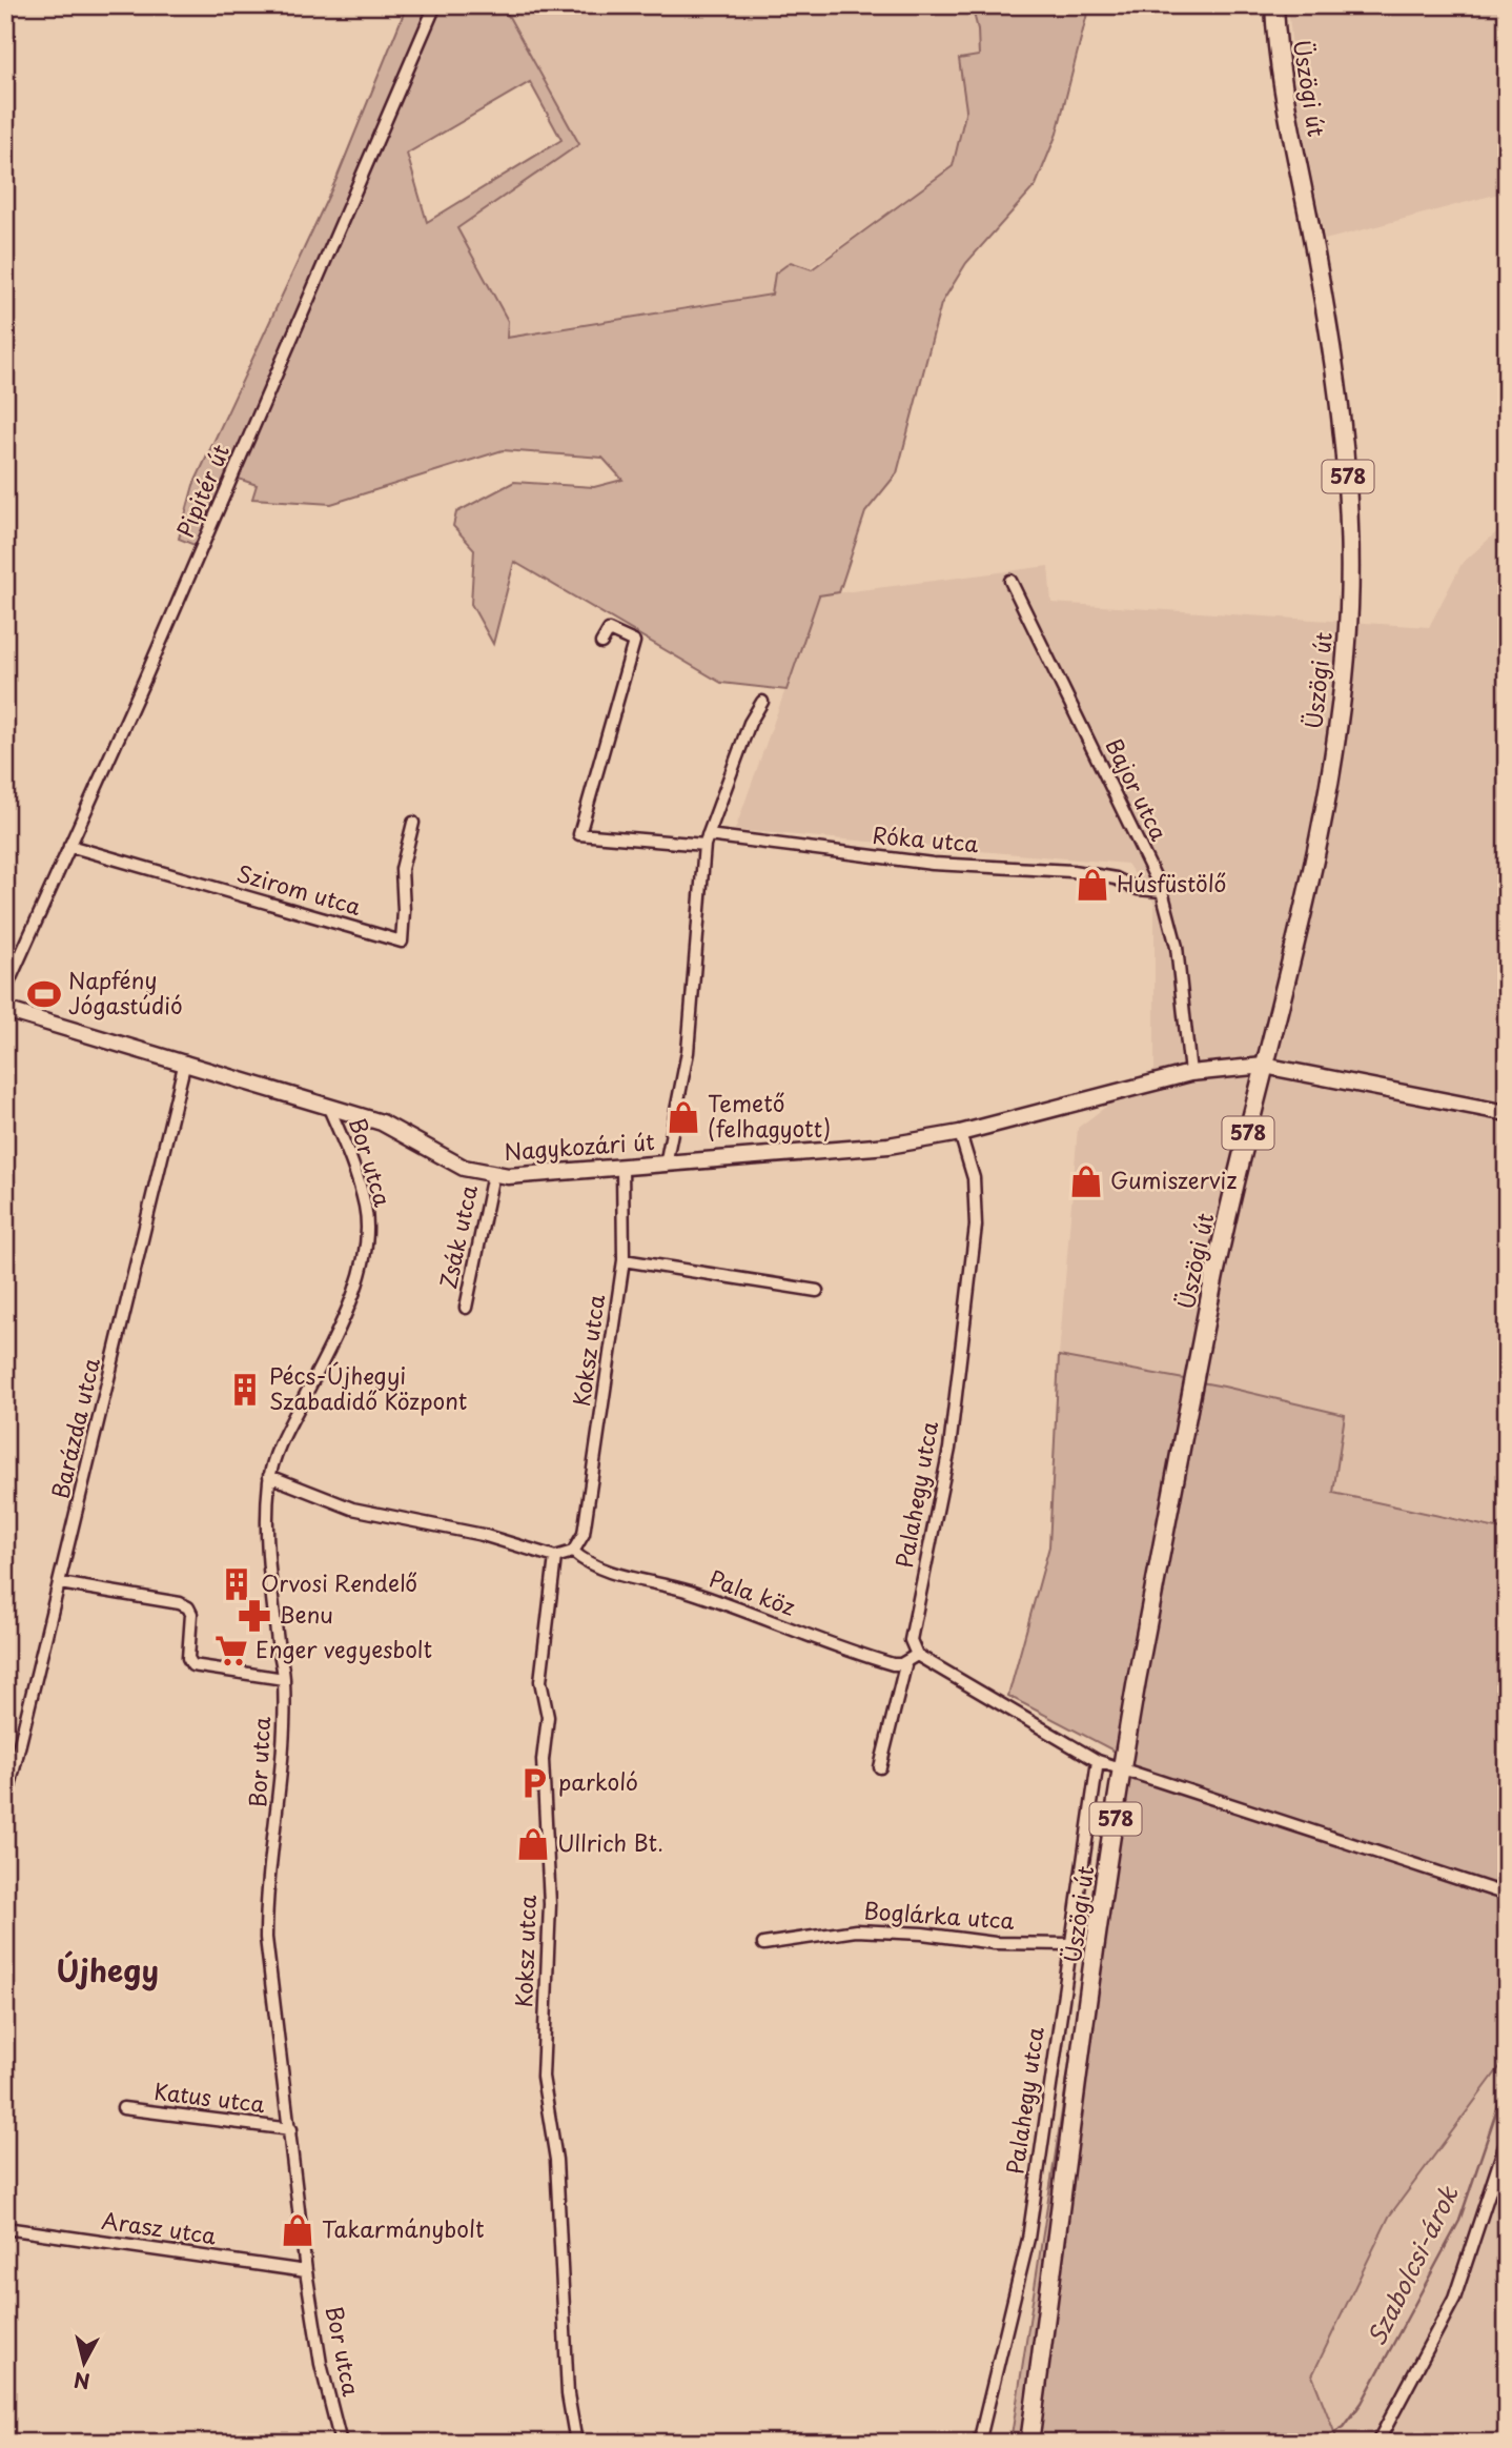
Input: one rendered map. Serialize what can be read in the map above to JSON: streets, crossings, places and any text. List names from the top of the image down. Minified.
{"streets":{"main road":["Üszögi út","578"],"street":["Pipitér út","Bajor utca","Róka utca","Szirom utca","Nagykozári út","Bor utca","Zsák utca","Koksz utca","Barázda utca","Palahegy utca","Pala köz","Boglárka utca","Katus utca","Arasz utca"]},"crossings":[["Üszögi út","Nagykozári út"],["Pipitér út","Szirom utca"],["Bajor utca","Róka utca"],["Bajor utca","Nagykozári út"],["Nagykozári út","Bor utca"],["Nagykozári út","Zsák utca"],["Nagykozári út","Koksz utca"],["Nagykozári út","Barázda utca"],["Nagykozári út","Palahegy utca"],["Bor utca","Katus utca"],["Bor utca","Arasz utca"],["Koksz utca","Pala köz"],["Palahegy utca","Boglárka utca"]],"districts":["Újhegy"],"water":["Szabolcsi-árok"],"places":{"shop":["Húsfüstölő","Temető (felhagyott)","Gumiszerviz","Ullrich Bt.","Takarmánybolt"],"sports":["Napfény Jógastúdió"],"building":["Pécs-Újhegyi Szabadidő Központ","Orvosi Rendelő"],"pharmacy":["Benu"],"supermarket":["Enger vegyesbolt"],"parking":["parkoló"]},"north":"bottom"}
